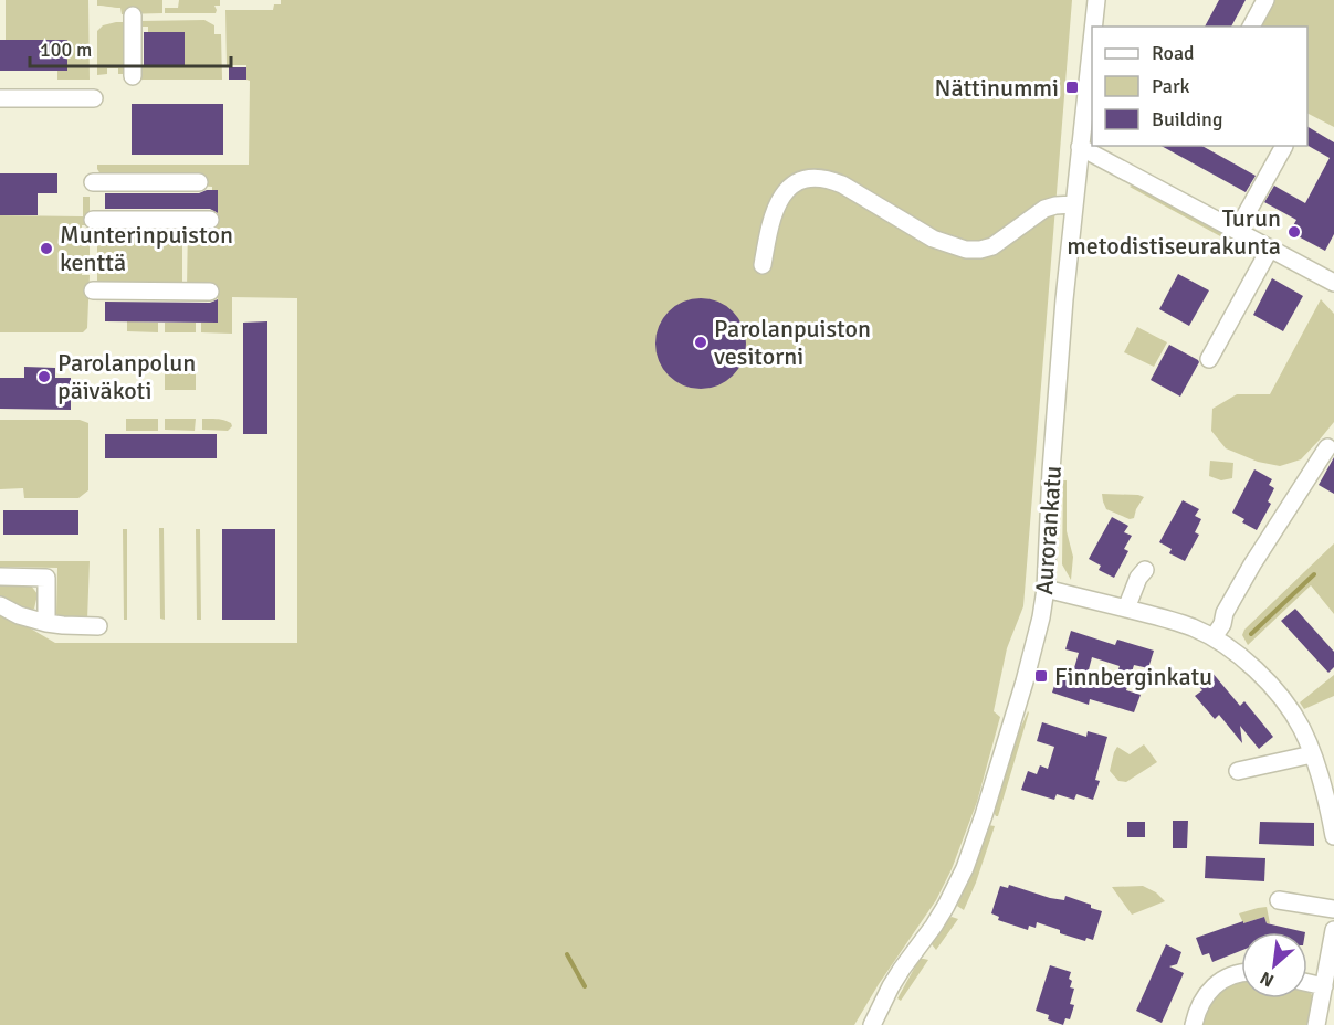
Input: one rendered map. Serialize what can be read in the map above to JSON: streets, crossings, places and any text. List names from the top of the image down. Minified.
{"streets":{"street":["Aurorankatu"]},"places":{"transit":["Nättinummi","Finnberginkatu"],"other":["Turun metodistiseurakunta","Munterinpuiston kenttä","Parolanpuiston vesitorni","Parolanpolun päiväkoti"]},"legend":["Road","Park","Building"],"scale_bar":"100 m","north":"bottom left"}
